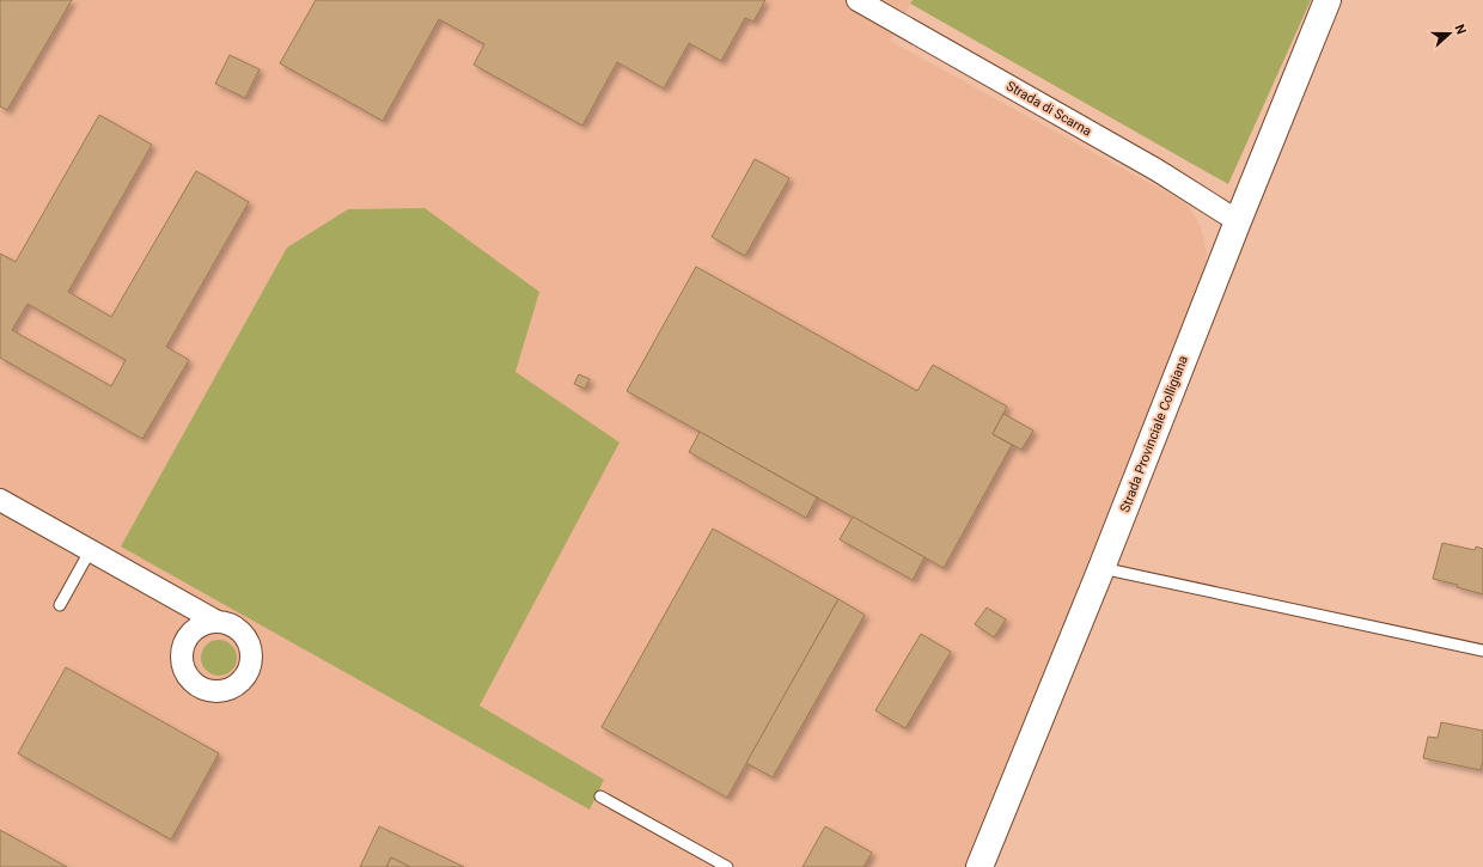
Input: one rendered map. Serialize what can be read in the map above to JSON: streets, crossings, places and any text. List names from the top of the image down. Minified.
{"streets":{"main road":["Strada Provinciale Colligiana"],"street":["Strada di Scarna"]},"crossings":[["Strada di Scarna","Strada Provinciale Colligiana"]],"north":"right"}
